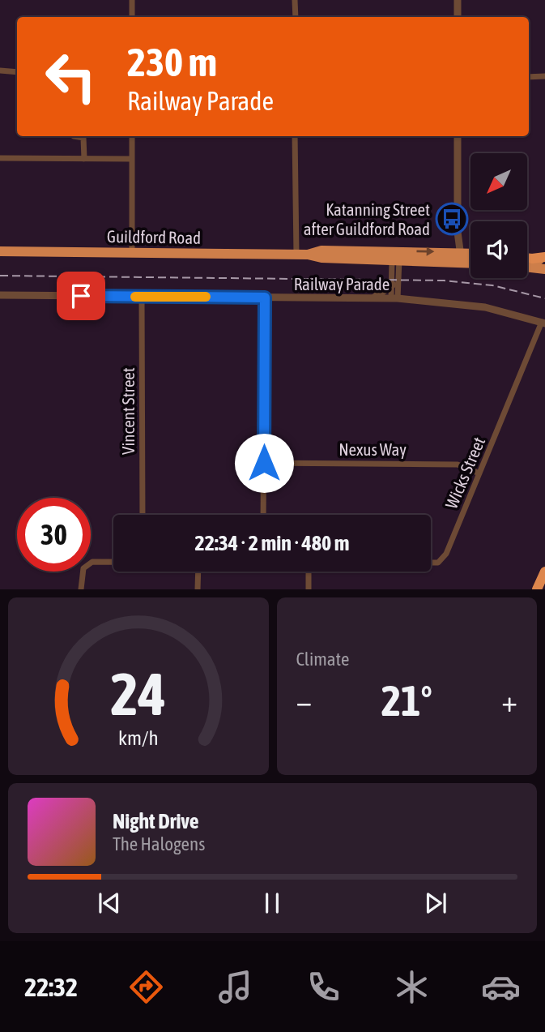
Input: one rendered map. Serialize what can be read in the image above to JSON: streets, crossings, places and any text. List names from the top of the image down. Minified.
{"streets":{"highway":["Guildford Road"],"street":["Railway Parade","Vincent Street","Nexus Way","Wicks Street"]},"crossings":[["Railway Parade","Vincent Street"],["Railway Parade","Wicks Street"],["Nexus Way","Wicks Street"]],"places":{"bus stop":["Katanning Street after Guildford Road"]},"north":"bottom left","page":{"turn":["230 m","Railway Parade"],"limit":"30","trip":"22:34 · 2 min · 480 m","tile":"Climate","heat":["−","21°","+"],"song":["Night Drive","The Halogens"],"tabs":"22:32","gauge":["24","km/h"]}}
